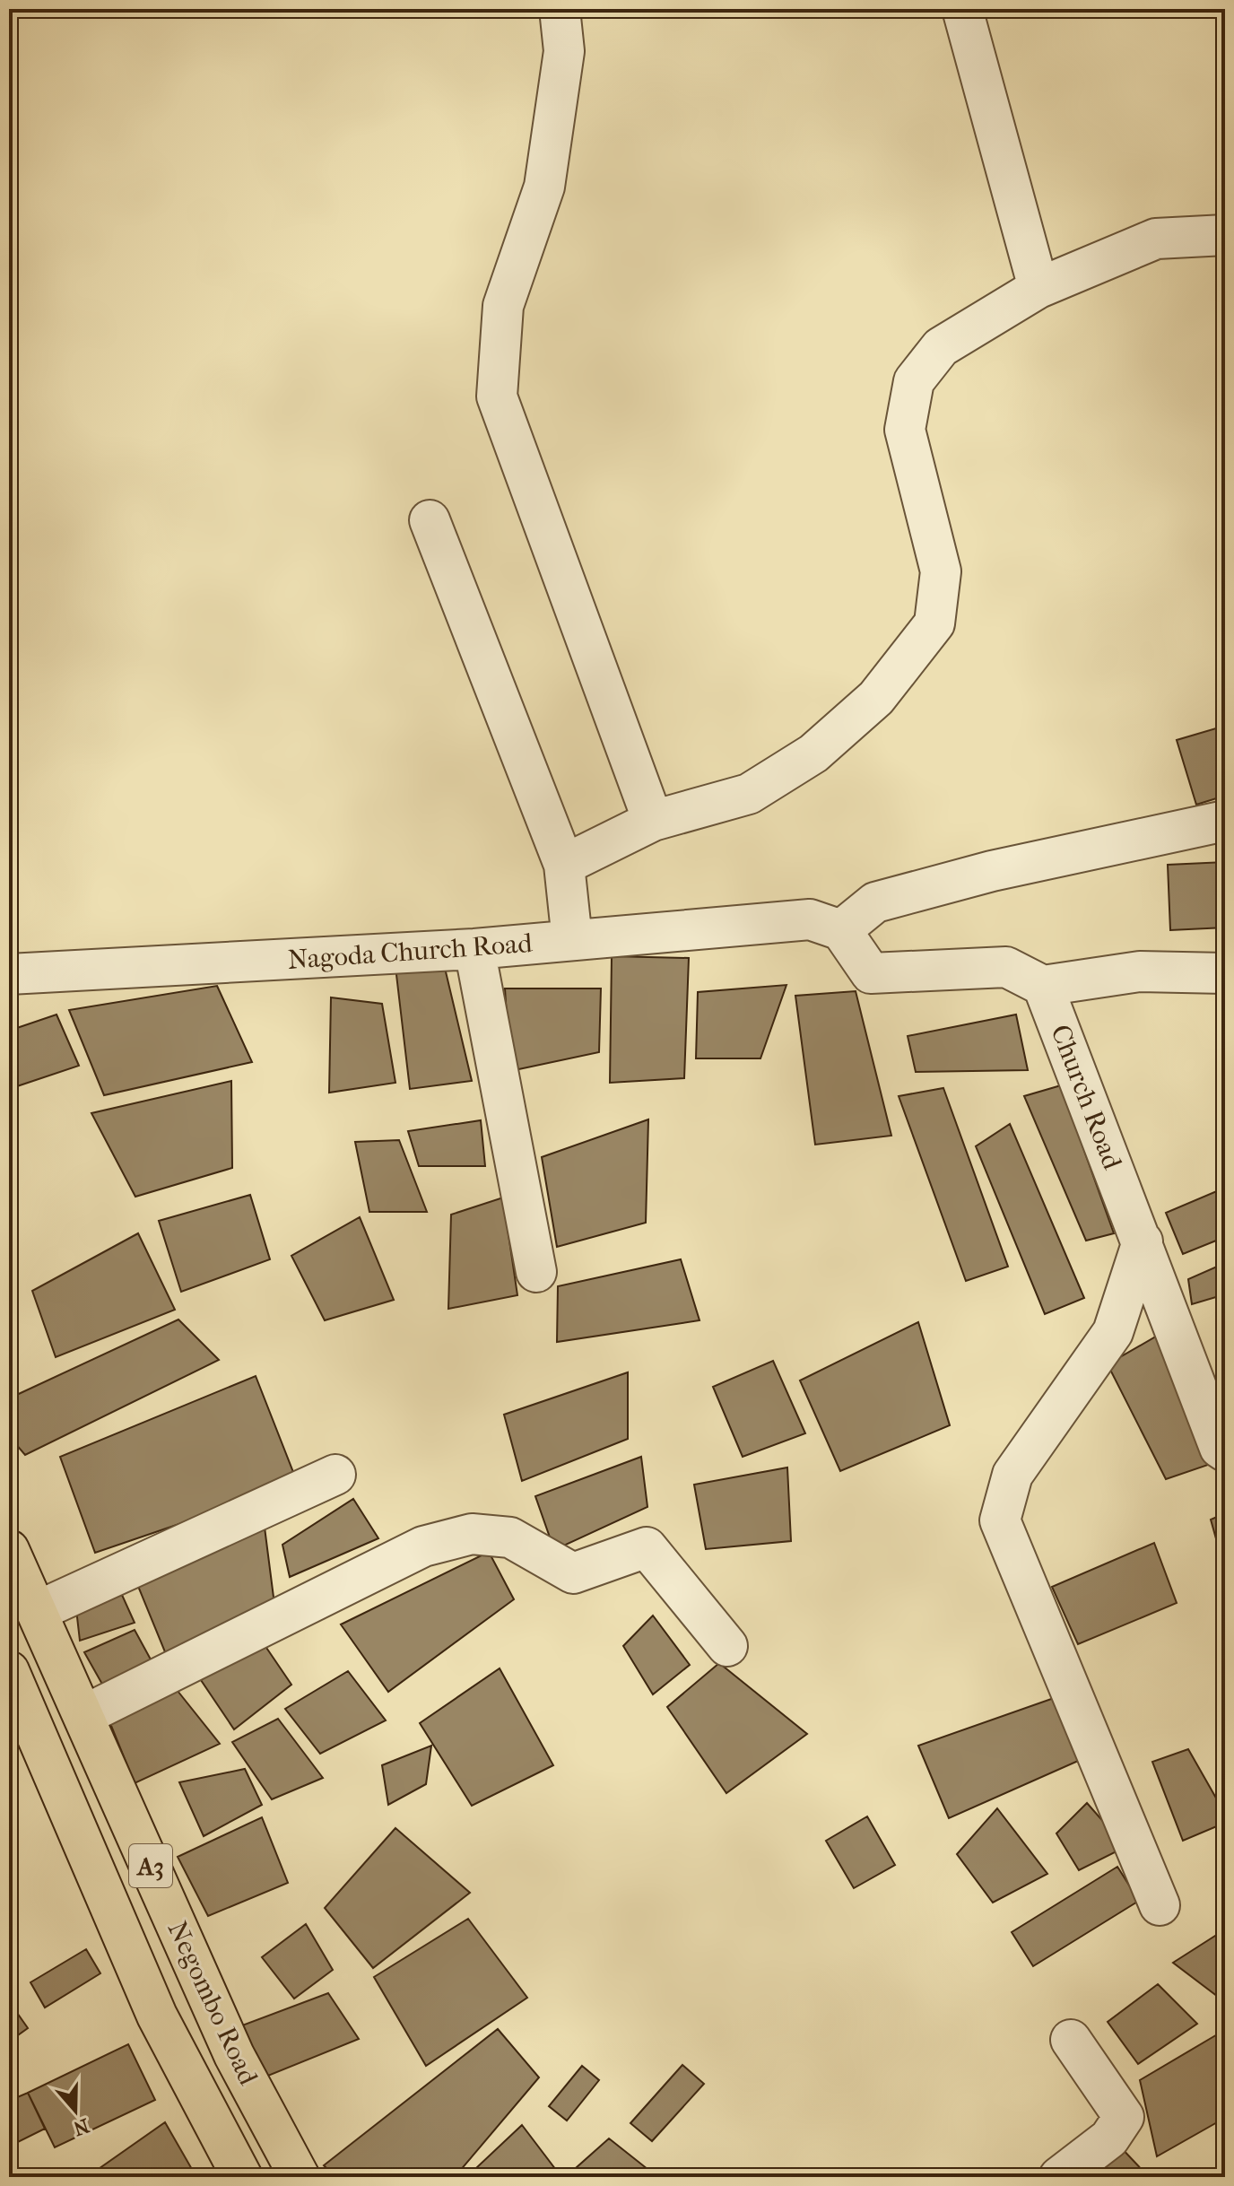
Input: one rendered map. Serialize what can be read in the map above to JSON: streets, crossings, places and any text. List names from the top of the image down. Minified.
{"streets":{"highway":["A3","Negombo Road"],"street":["Nagoda Church Road","Church Road"]},"north":"bottom"}
